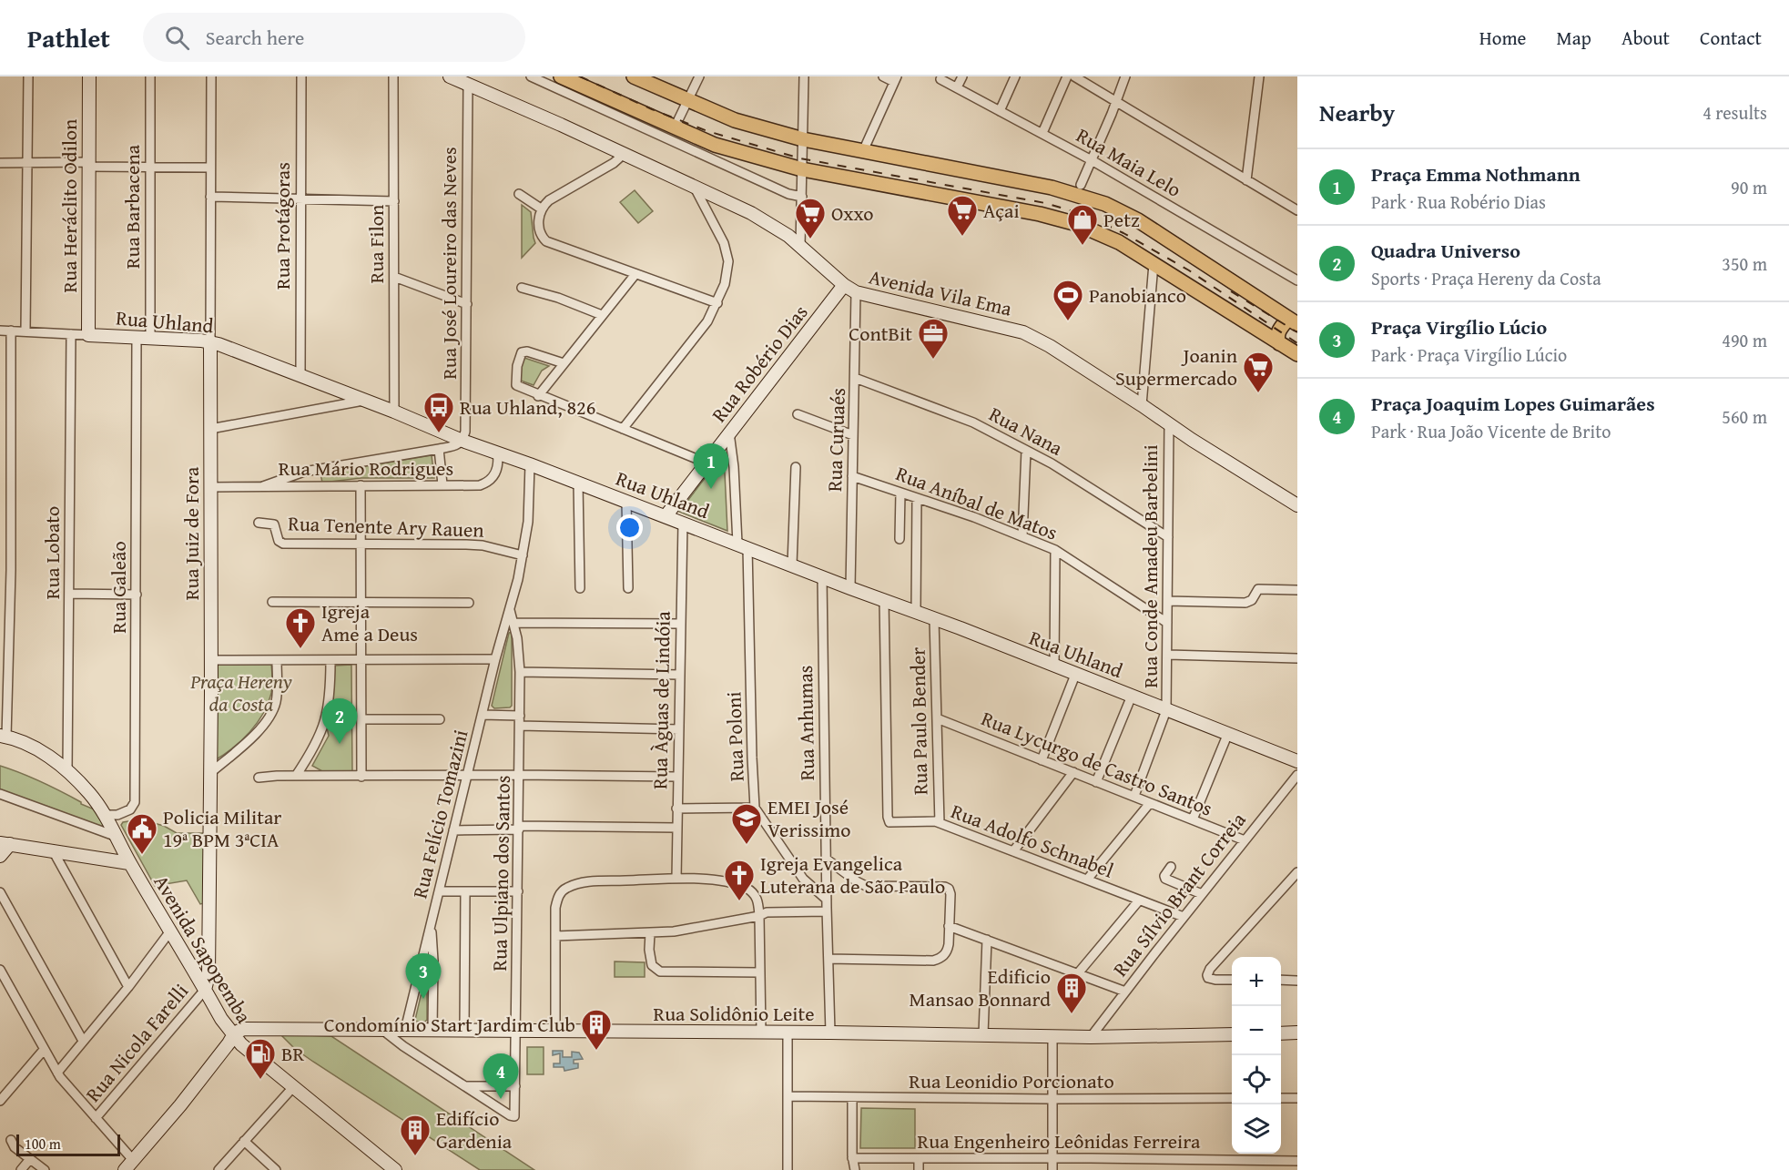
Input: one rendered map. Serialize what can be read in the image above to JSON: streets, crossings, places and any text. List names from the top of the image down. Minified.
{"streets":{"main road":["Rua Heráclito Odilon","Avenida Vila Ema","Rua Uhland","Rua Robério Dias","Rua Juiz de Fora","Avenida Sapopemba","Rua Solidônio Leite"],"street":["Rua Maia Lelo","Rua Barbacena","Rua Protágoras","Rua Filon","Rua José Loureiro das Neves","Rua Nana","Rua Curuaés","Rua Mário Rodrigues","Rua Aníbal de Matos","Rua Tenente Ary Rauen","Rua Lobato","Rua Conde Amadeu Barbelini","Rua Galeão","Rua Àguas de Lindóia","Rua Paulo Bender","Rua Anhumas","Rua Poloni","Rua Lycurgo de Castro Santos","Rua Felício Tomazini","Rua Adolfo Schnabel","Rua Ulpiano dos Santos","Rua Sílvio Brant Correia","Rua Nicola Farelli","Rua Leonidio Porcionato","Rua Engenheiro Leônidas Ferreira"]},"crossings":[["Rua Heráclito Odilon","Rua Uhland"],["Rua Barbacena","Rua Uhland"],["Rua Protágoras","Rua Uhland"],["Rua Filon","Rua Uhland"],["Rua José Loureiro das Neves","Avenida Vila Ema"],["Rua José Loureiro das Neves","Rua Uhland"],["Avenida Vila Ema","Rua Robério Dias"],["Avenida Vila Ema","Rua Curuaés"],["Avenida Vila Ema","Rua Conde Amadeu Barbelini"],["Rua Uhland","Rua Robério Dias"],["Rua Uhland","Rua Curuaés"],["Rua Uhland","Rua Mário Rodrigues"],["Rua Uhland","Rua Juiz de Fora"],["Rua Uhland","Rua Lobato"],["Rua Uhland","Rua Conde Amadeu Barbelini"],["Rua Uhland","Rua Galeão"],["Rua Uhland","Rua Àguas de Lindóia"],["Rua Uhland","Rua Paulo Bender"],["Rua Uhland","Rua Anhumas"],["Rua Uhland","Rua Poloni"],["Rua Uhland","Rua Felício Tomazini"],["Rua Uhland","Rua Adolfo Schnabel"],["Rua Robério Dias","Rua Poloni"],["Rua Nana","Rua Curuaés"],["Rua Nana","Rua Conde Amadeu Barbelini"],["Rua Curuaés","Rua Aníbal de Matos"],["Rua Mário Rodrigues","Rua Juiz de Fora"],["Rua Aníbal de Matos","Rua Conde Amadeu Barbelini"],["Rua Tenente Ary Rauen","Rua Felício Tomazini"],["Rua Juiz de Fora","Avenida Sapopemba"],["Rua Juiz de Fora","Rua Nicola Farelli"],["Rua Lobato","Avenida Sapopemba"],["Rua Conde Amadeu Barbelini","Rua Lycurgo de Castro Santos"],["Rua Galeão","Avenida Sapopemba"],["Rua Paulo Bender","Rua Lycurgo de Castro Santos"],["Rua Paulo Bender","Rua Adolfo Schnabel"],["Rua Anhumas","Rua Poloni"],["Rua Anhumas","Rua Solidônio Leite"],["Rua Lycurgo de Castro Santos","Rua Sílvio Brant Correia"],["Rua Felício Tomazini","Rua Ulpiano dos Santos"],["Rua Felício Tomazini","Rua Solidônio Leite"],["Rua Adolfo Schnabel","Rua Sílvio Brant Correia"],["Rua Ulpiano dos Santos","Rua Solidônio Leite"],["Rua Sílvio Brant Correia","Rua Solidônio Leite"],["Avenida Sapopemba","Rua Solidônio Leite"],["Avenida Sapopemba","Rua Nicola Farelli"]],"parks":["Praça Hereny da Costa"],"places":{"supermarket":["Açai","Oxxo","Joanin Supermercado"],"shop":["Petz"],"sports":["Panobianco"],"office":["ContBit"],"bus stop":["Rua Uhland, 826"],"church":["Igreja Ame a Deus","Igreja Evangelica Luterana de São Paulo"],"school or university":["EMEI José Verissimo"],"public building":["Policia Militar 19ª BPM 3ªCIA"],"building":["Edificio Mansao Bonnard","Condomínio Start Jardim Club","Edifício Gardenia"],"fuel station":["BR"]},"scale_bar":"100 m","page":{"header":"Pathlet","search":"Search here","nav":["Home","Map","About","Contact"],"heading":["Nearby","4 results"],"list":[{"mark":"1","name":"Praça Emma Nothmann","note":"Park · Rua Robério Dias","value":"90 m"},{"mark":"2","name":"Quadra Universo","note":"Sports · Praça Hereny da Costa","value":"350 m"},{"mark":"3","name":"Praça Virgílio Lúcio","note":"Park · Praça Virgílio Lúcio","value":"490 m"},{"mark":"4","name":"Praça Joaquim Lopes Guimarães","note":"Park · Rua João Vicente de Brito","value":"560 m"}],"pins":["1","2","3","4"],"map_buttons":["+","−"],"scale":"100 m"}}
